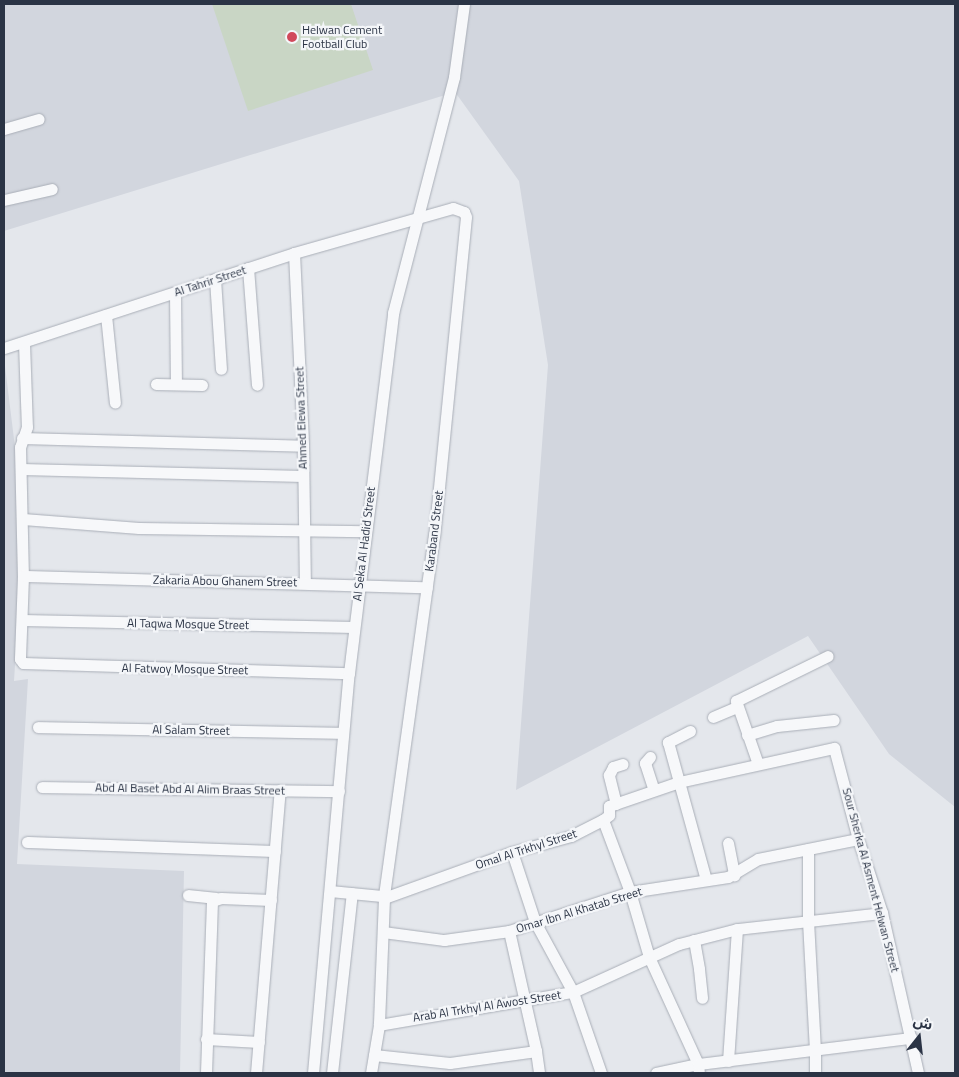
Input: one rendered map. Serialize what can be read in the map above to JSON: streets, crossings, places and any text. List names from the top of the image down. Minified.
{"streets":{"street":["Al Tahrir Street","Ahmed Elewa Street","Karaband Street","Al Seka Al Hadid Street","Zakaria Abou Ghanem Street","Al Taqwa Mosque Street","Al Fatwoy Mosque Street","Al Salam Street","Abd Al Baset Abd Al Alim Braas Street","Omal Al Trkhyl Street","Sour Sherka Al Asment Helwan Street","Omar Ibn Al Khatab Street","Arab Al Trkhyl Al Awost Street"]},"crossings":[["Al Tahrir Street","Ahmed Elewa Street"],["Al Tahrir Street","Karaband Street"],["Al Tahrir Street","Al Seka Al Hadid Street"],["Ahmed Elewa Street","Zakaria Abou Ghanem Street"],["Karaband Street","Al Seka Al Hadid Street"],["Karaband Street","Zakaria Abou Ghanem Street"],["Karaband Street","Omal Al Trkhyl Street"],["Al Seka Al Hadid Street","Zakaria Abou Ghanem Street"],["Al Seka Al Hadid Street","Al Taqwa Mosque Street"],["Al Seka Al Hadid Street","Al Fatwoy Mosque Street"],["Al Seka Al Hadid Street","Al Salam Street"],["Al Seka Al Hadid Street","Abd Al Baset Abd Al Alim Braas Street"],["Al Taqwa Mosque Street","Al Fatwoy Mosque Street"],["Sour Sherka Al Asment Helwan Street","Omar Ibn Al Khatab Street"],["Sour Sherka Al Asment Helwan Street","Arab Al Trkhyl Al Awost Street"]],"places":["Helwan Cement Football Club"],"north":"top"}
